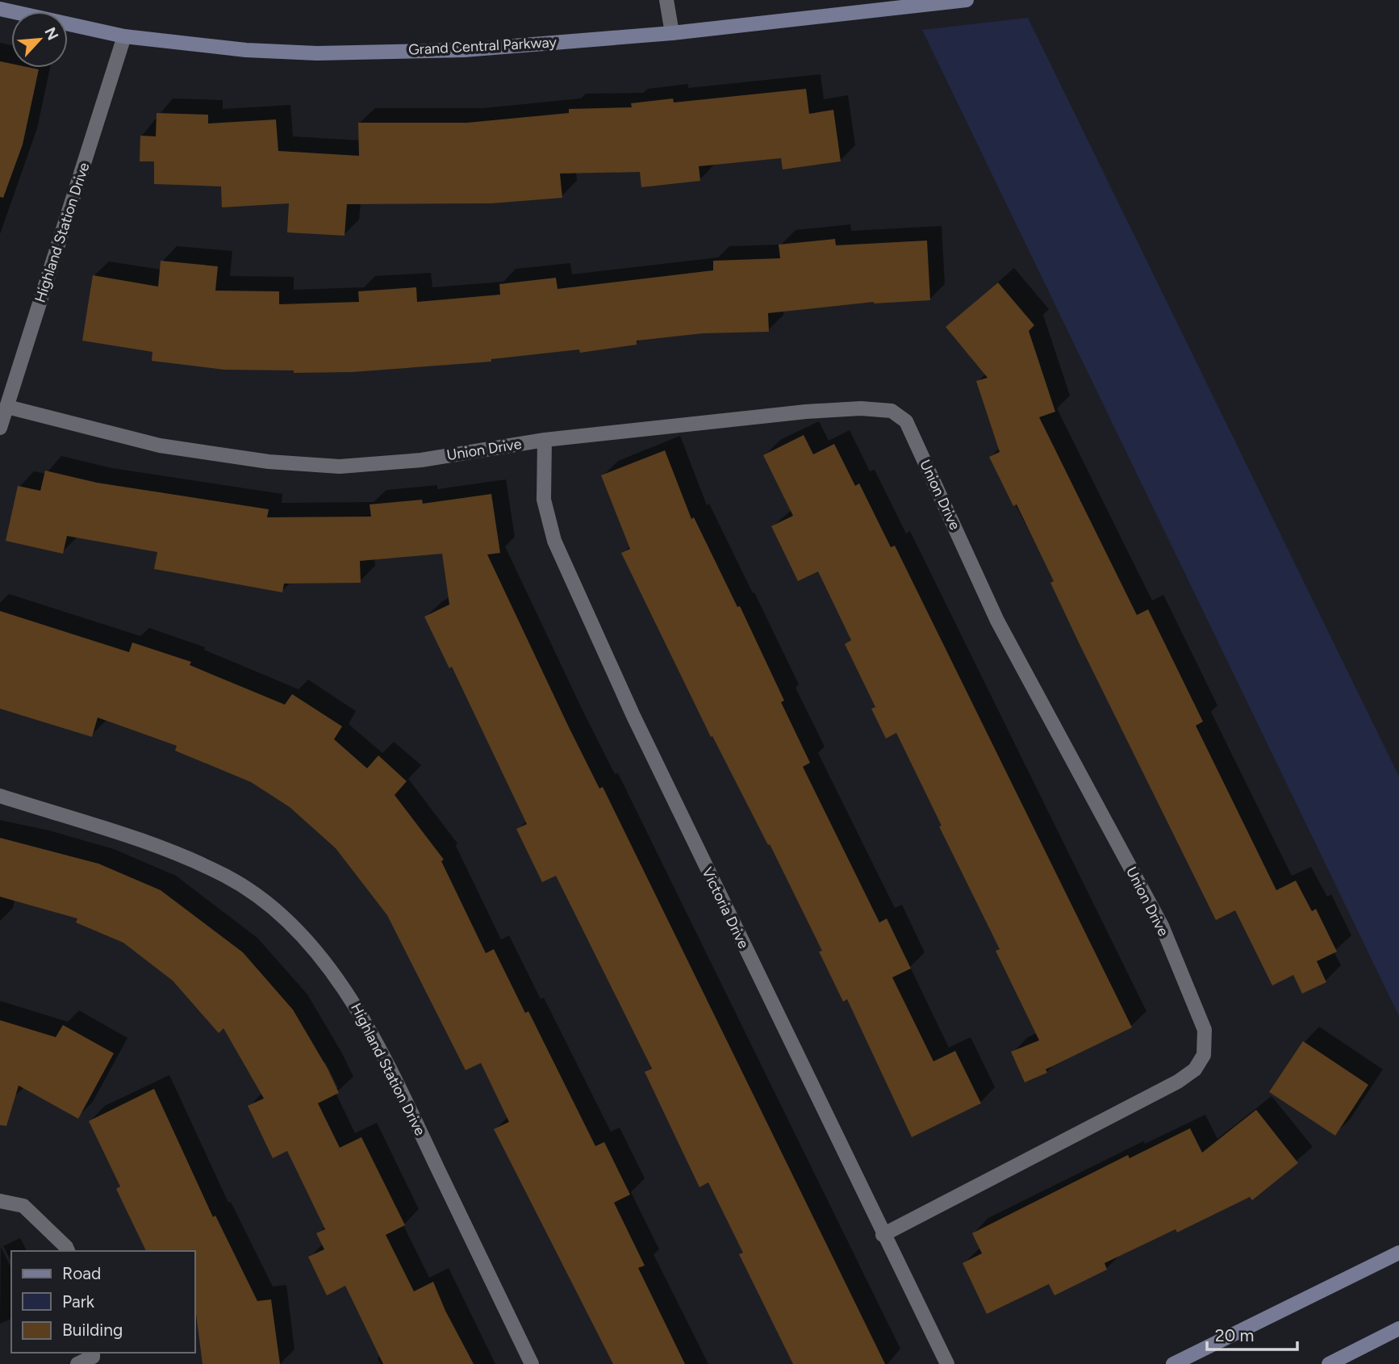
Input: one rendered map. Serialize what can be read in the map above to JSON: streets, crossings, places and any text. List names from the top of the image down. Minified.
{"streets":{"street":["Grand Central Parkway","Highland Station Drive","Union Drive","Victoria Drive"]},"crossings":[["Grand Central Parkway","Highland Station Drive"],["Highland Station Drive","Union Drive"],["Union Drive","Victoria Drive"]],"legend":["Road","Park","Building"],"scale_bar":"20 m","north":"top right"}
